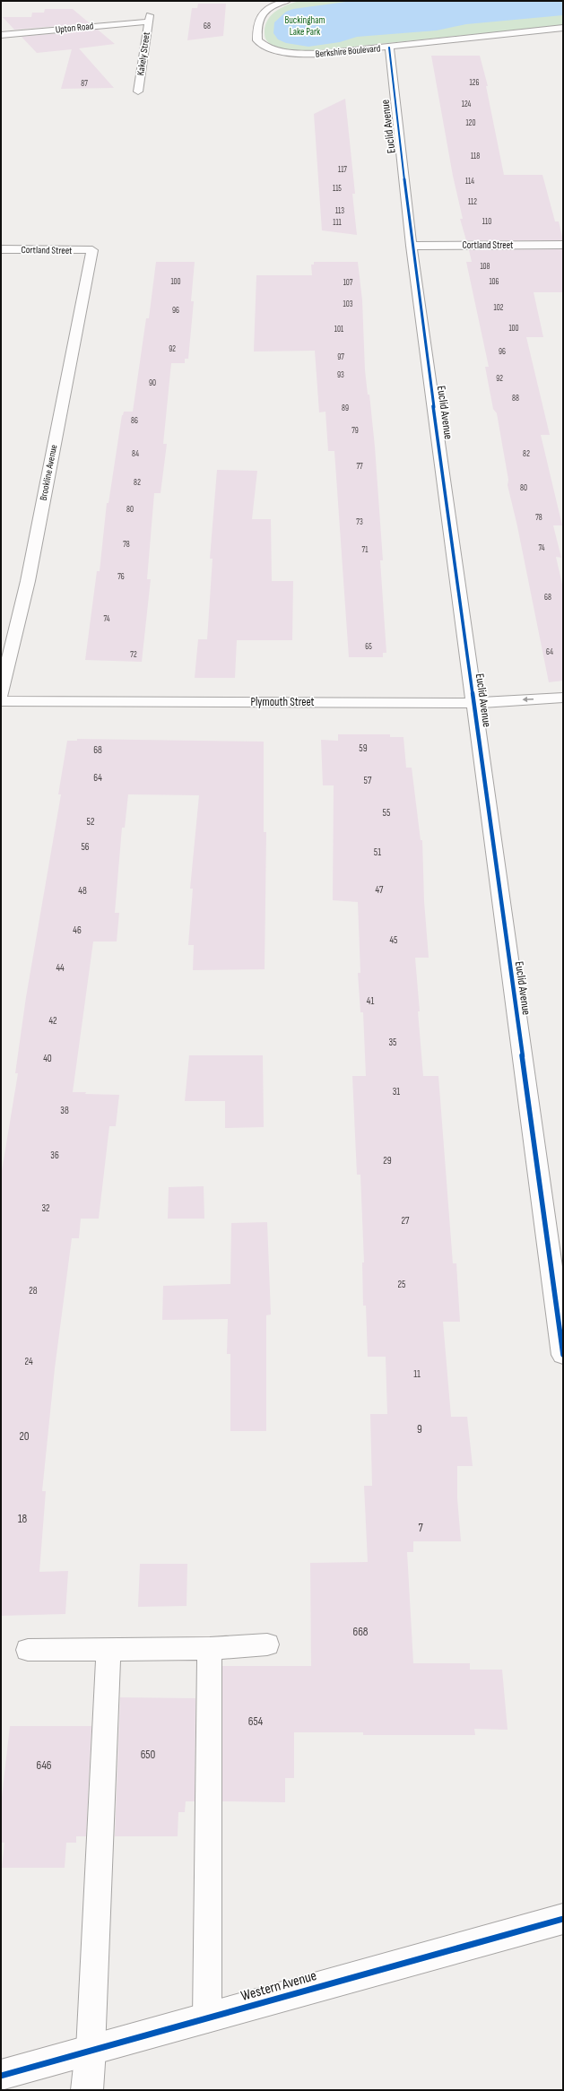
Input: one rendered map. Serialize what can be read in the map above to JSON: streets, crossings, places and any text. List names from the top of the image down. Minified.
{"streets":{"street":["Upton Road","Berkshire Boulevard","Kakely Street","Euclid Avenue","Cortland Street","Brookline Avenue","Plymouth Street","Western Avenue"]},"crossings":[["Upton Road","Kakely Street"],["Berkshire Boulevard","Euclid Avenue"],["Euclid Avenue","Cortland Street"],["Euclid Avenue","Plymouth Street"],["Cortland Street","Brookline Avenue"]],"parks":["Buckingham Lake Park"],"house_numbers":["68","126","87","124","120","118","117","114","115","112","113","110","111","108","100","106","107","103","102","96","100","101","92","96","97","93","92","90","88","89","86","79","84","82","77","82","80","80","78","73","78","74","71","76","68","74","65","64","72","59","68","64","57","55","52","56","51","47","48","46","45","44","41","42","35","40","31","38","36","29","32","27","25","28","24","11","9","20","18","7","668","654","650","646"]}
